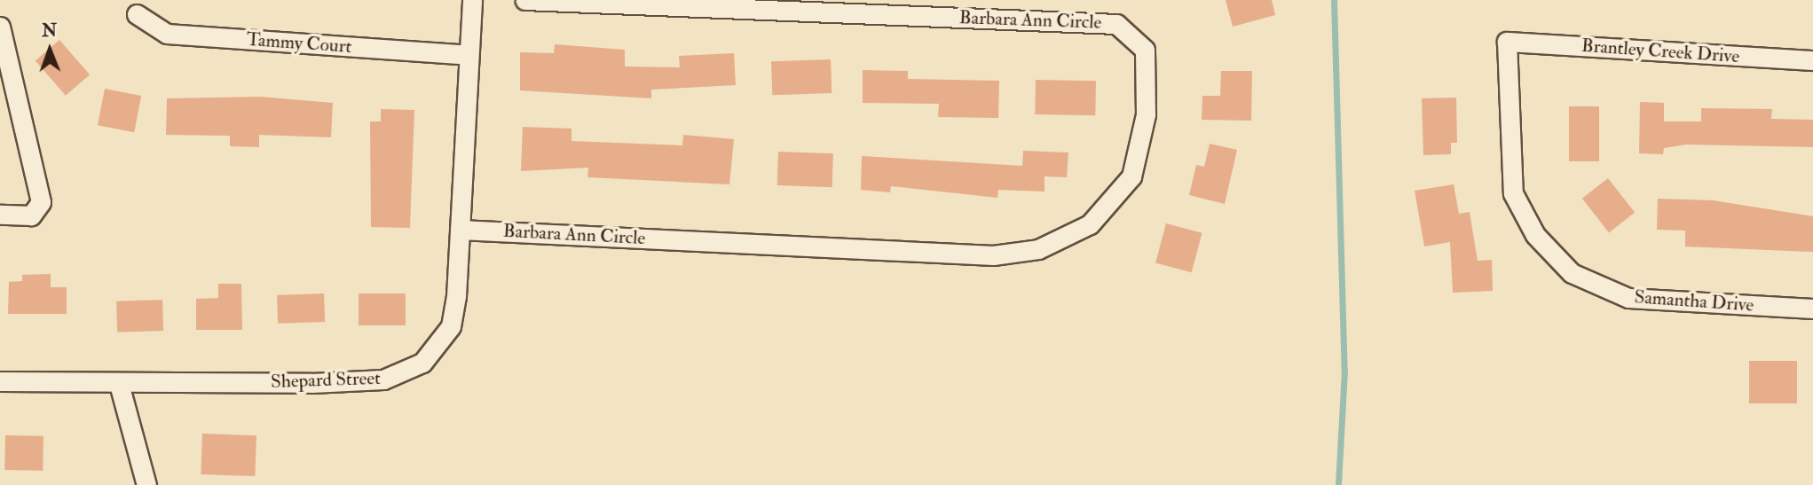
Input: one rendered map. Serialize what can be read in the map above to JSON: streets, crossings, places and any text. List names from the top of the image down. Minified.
{"streets":{"street":["Barbara Ann Circle","Tammy Court","Brantley Creek Drive","Samantha Drive","Shepard Street"]},"crossings":[["Barbara Ann Circle","Shepard Street"],["Tammy Court","Shepard Street"],["Brantley Creek Drive","Samantha Drive"]],"north":"top"}
